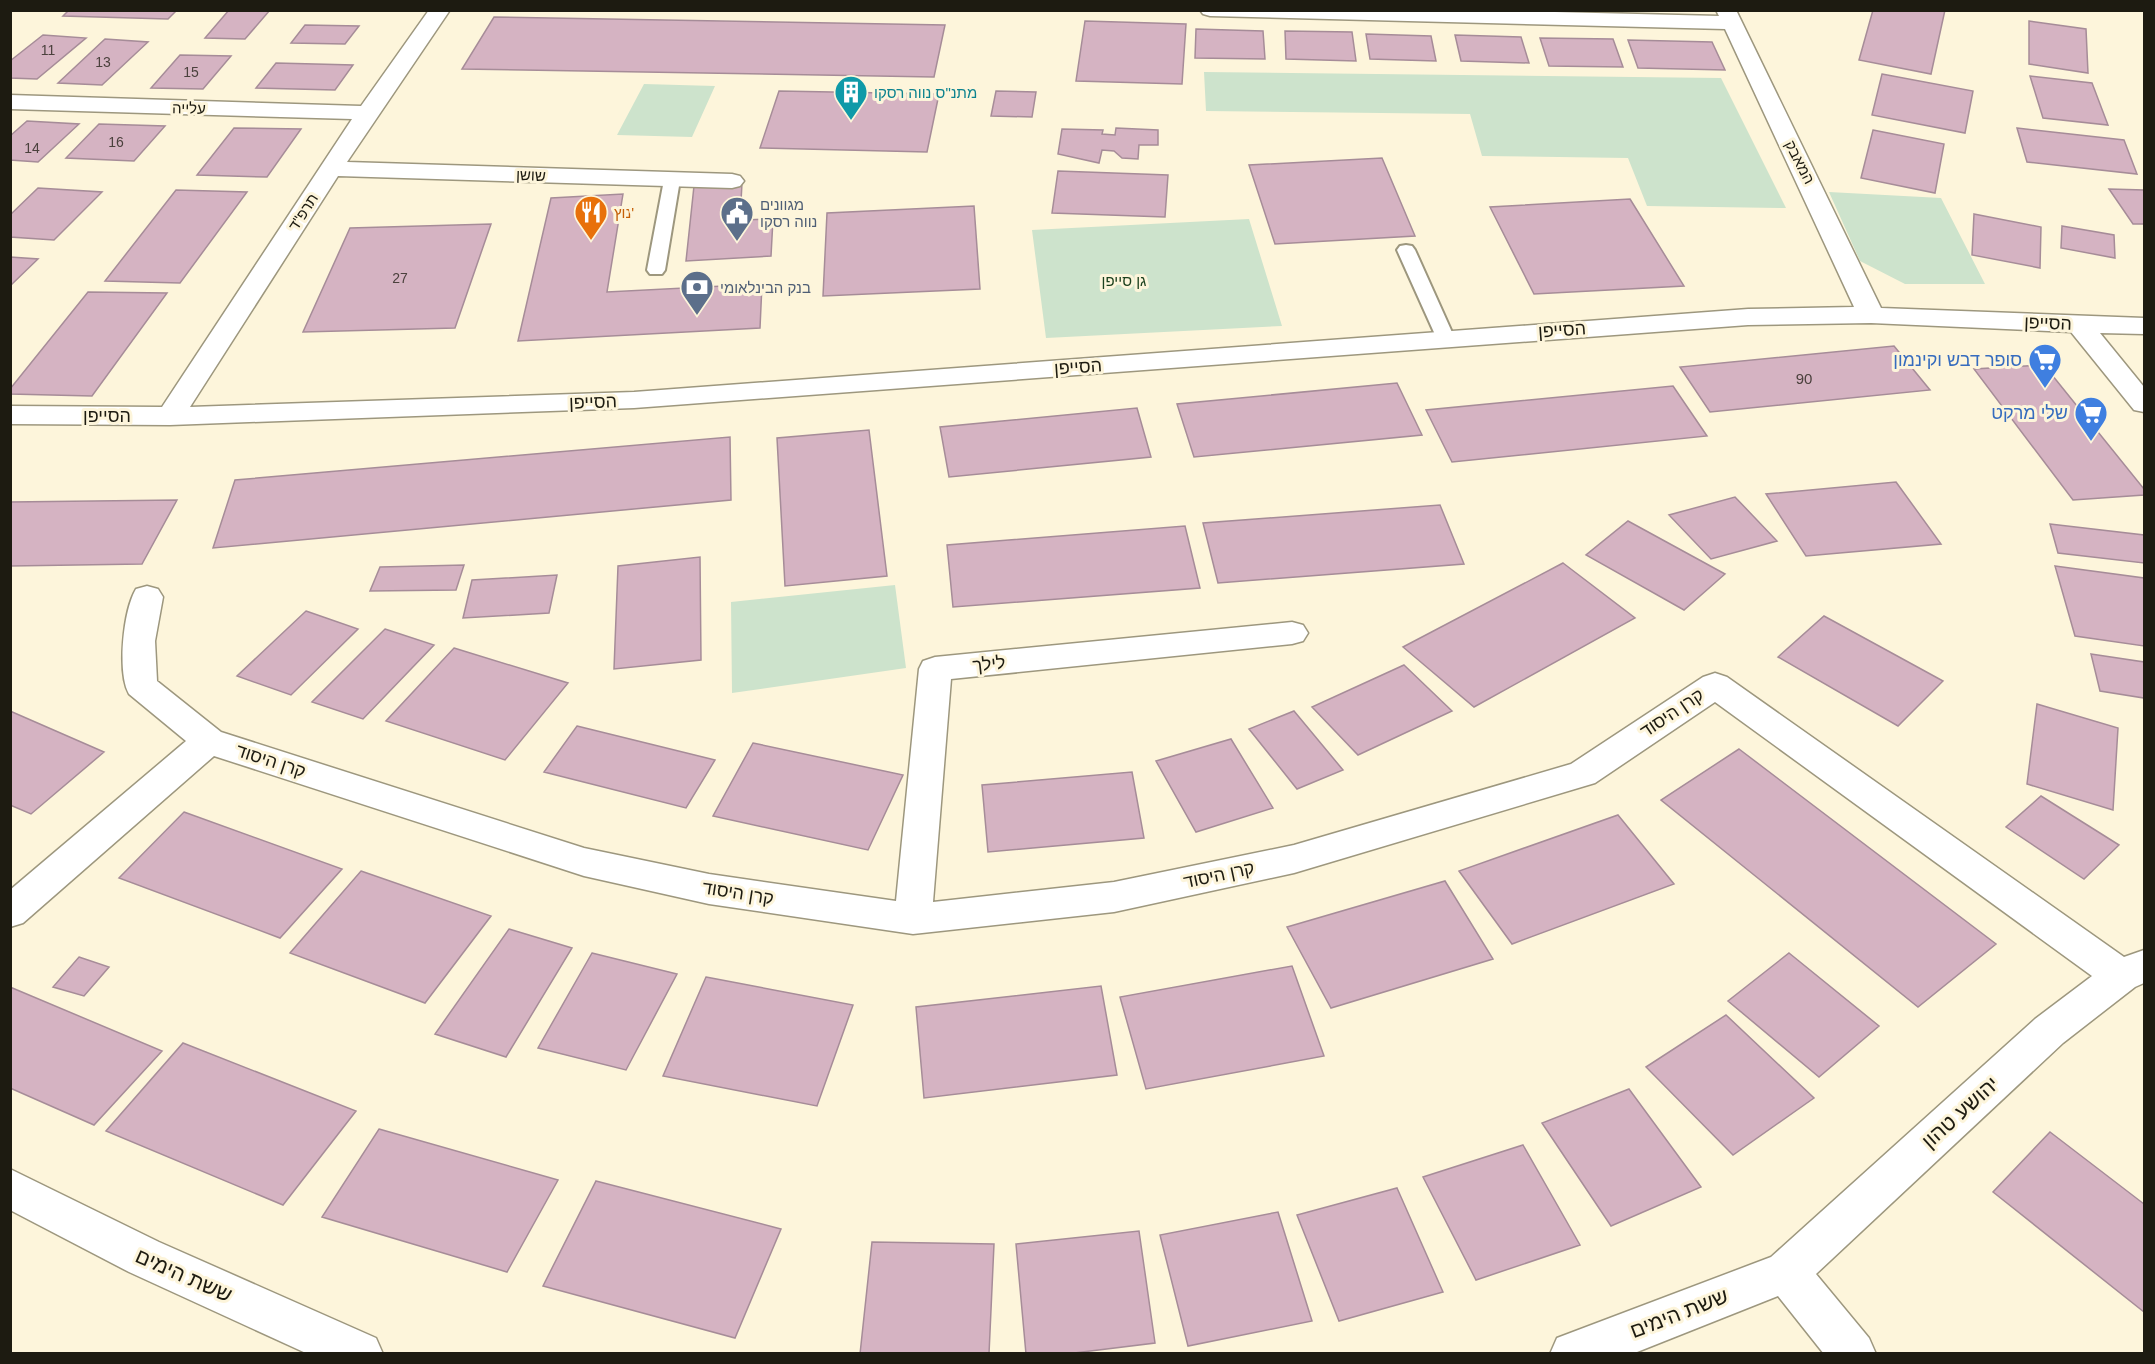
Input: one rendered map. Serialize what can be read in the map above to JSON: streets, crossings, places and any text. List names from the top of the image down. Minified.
{"streets":{"street":["עלייה","המאבק","שושן","תרפ\"ד","הסייפן","לילך","קרן היסוד","יהושע טהון","ששת הימים"]},"crossings":[["עלייה","תרפ\"ד"],["המאבק","הסייפן"],["שושן","תרפ\"ד"],["תרפ\"ד","הסייפן"],["לילך","קרן היסוד"],["קרן היסוד","יהושע טהון"],["יהושע טהון","ששת הימים"]],"parks":["גן סייפן"],"places":{"building":["מתנ\"ס נווה רסקו"],"restaurant":["נוץ'"],"public building":["מגוונים נווה רסקו"],"bank":["בנק הבינלאומי"],"supermarket":["סופר דבש וקינמון","שלי מרקט"]},"house_numbers":["11","13","15","16","14","27","90"]}
